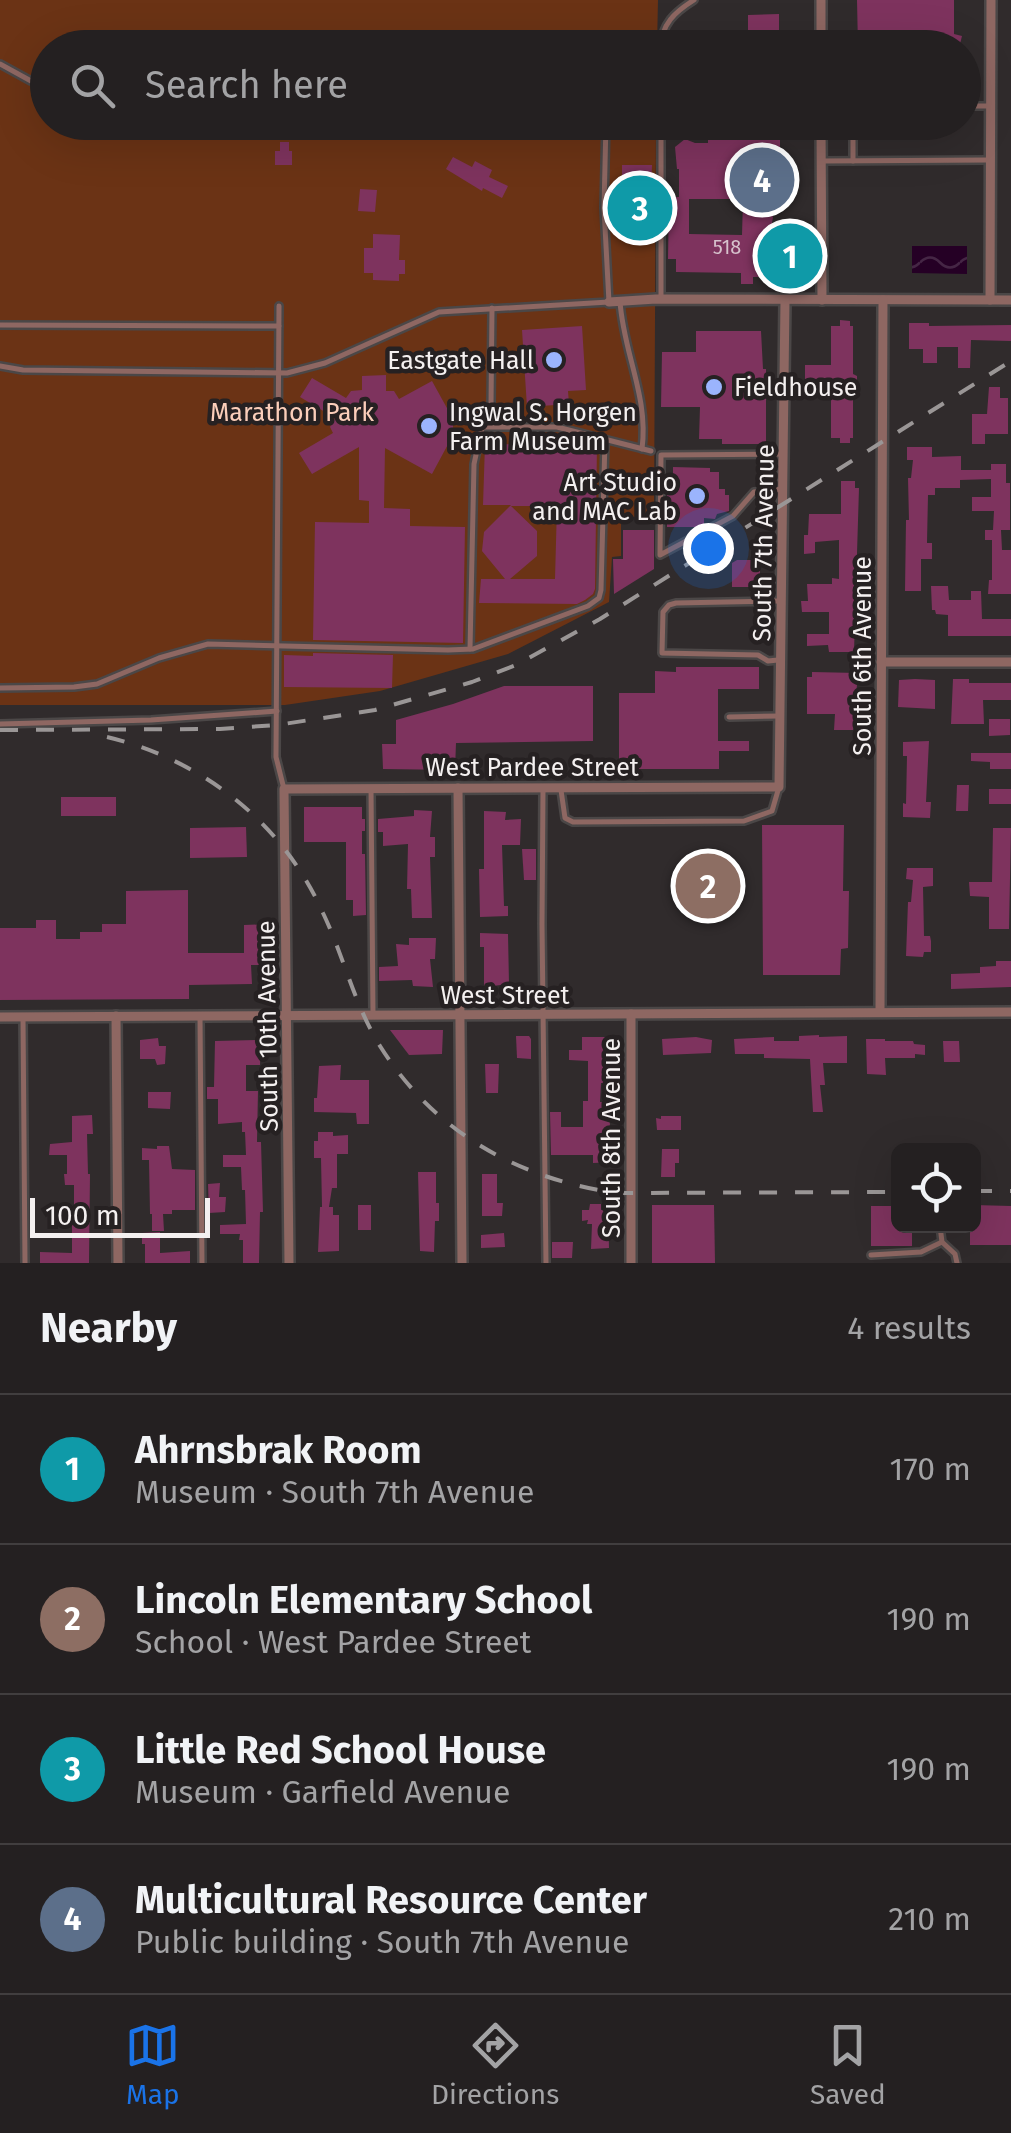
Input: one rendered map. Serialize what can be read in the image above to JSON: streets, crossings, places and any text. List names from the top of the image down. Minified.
{"streets":{"street":["South 7th Avenue","South 6th Avenue","West Pardee Street","West Street","South 10th Avenue","South 8th Avenue"]},"crossings":[["South 7th Avenue","West Pardee Street"],["South 6th Avenue","West Street"],["West Pardee Street","South 10th Avenue"],["West Street","South 10th Avenue"],["West Street","South 8th Avenue"]],"parks":["Marathon Park"],"places":["Eastgate Hall","Fieldhouse","Ingwal S. Horgen Farm Museum","Art Studio and MAC Lab"],"house_numbers":["518"],"scale_bar":"100 m","page":{"search":"Search here","pins":["4","3","1","2"],"scale":"100 m","heading":["Nearby","4 results"],"list":[{"mark":"1","name":"Ahrnsbrak Room","note":"Museum · South 7th Avenue","value":"170 m"},{"mark":"2","name":"Lincoln Elementary School","note":"School · West Pardee Street","value":"190 m"},{"mark":"3","name":"Little Red School House","note":"Museum · Garfield Avenue","value":"190 m"},{"mark":"4","name":"Multicultural Resource Center","note":"Public building · South 7th Avenue","value":"210 m"}],"nav":["Map","Directions","Saved"]}}
